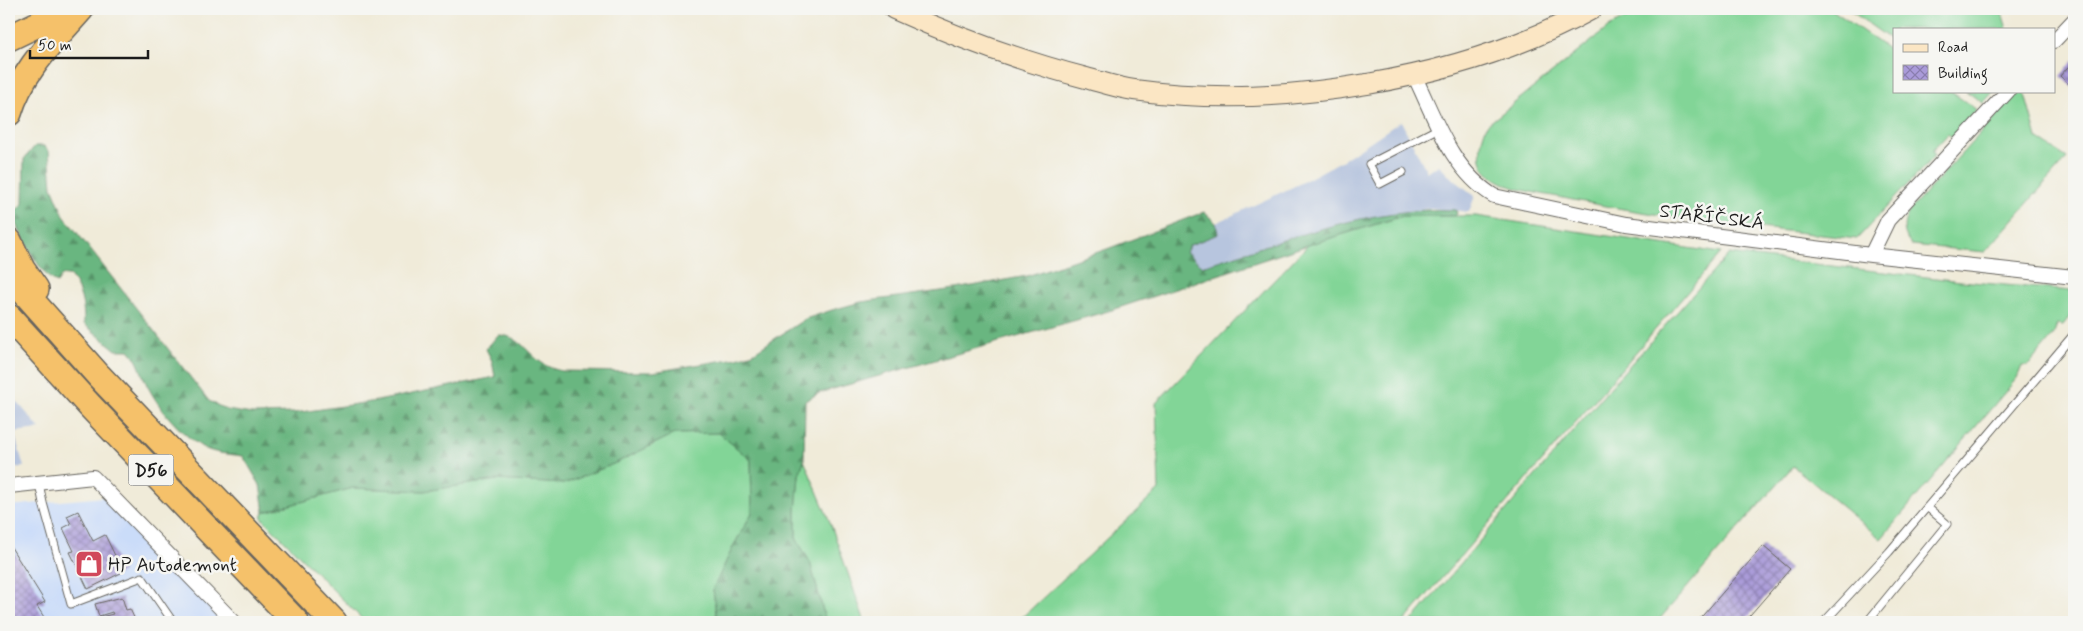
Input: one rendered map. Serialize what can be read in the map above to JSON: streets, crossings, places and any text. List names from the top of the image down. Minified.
{"streets":{"highway":["D56"],"street":["STAŘÍČSKÁ"]},"places":{"shop":["HP Autodemont"]},"legend":["Road","Building"],"scale_bar":"50 m"}
